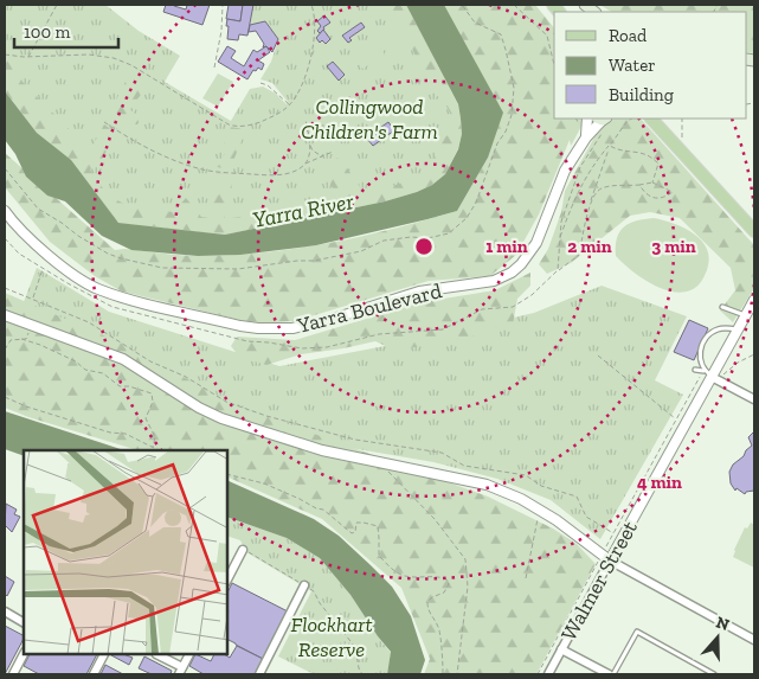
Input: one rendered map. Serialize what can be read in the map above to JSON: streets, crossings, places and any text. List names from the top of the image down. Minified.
{"streets":{"street":["Yarra Boulevard","Walmer Street"]},"water":["Yarra River"],"parks":["Collingwood Children's Farm","Flockhart Reserve"],"legend":["Road","Water","Building"],"scale_bar":"100 m","north":"top","rings":["1 min","2 min","3 min","4 min"]}
